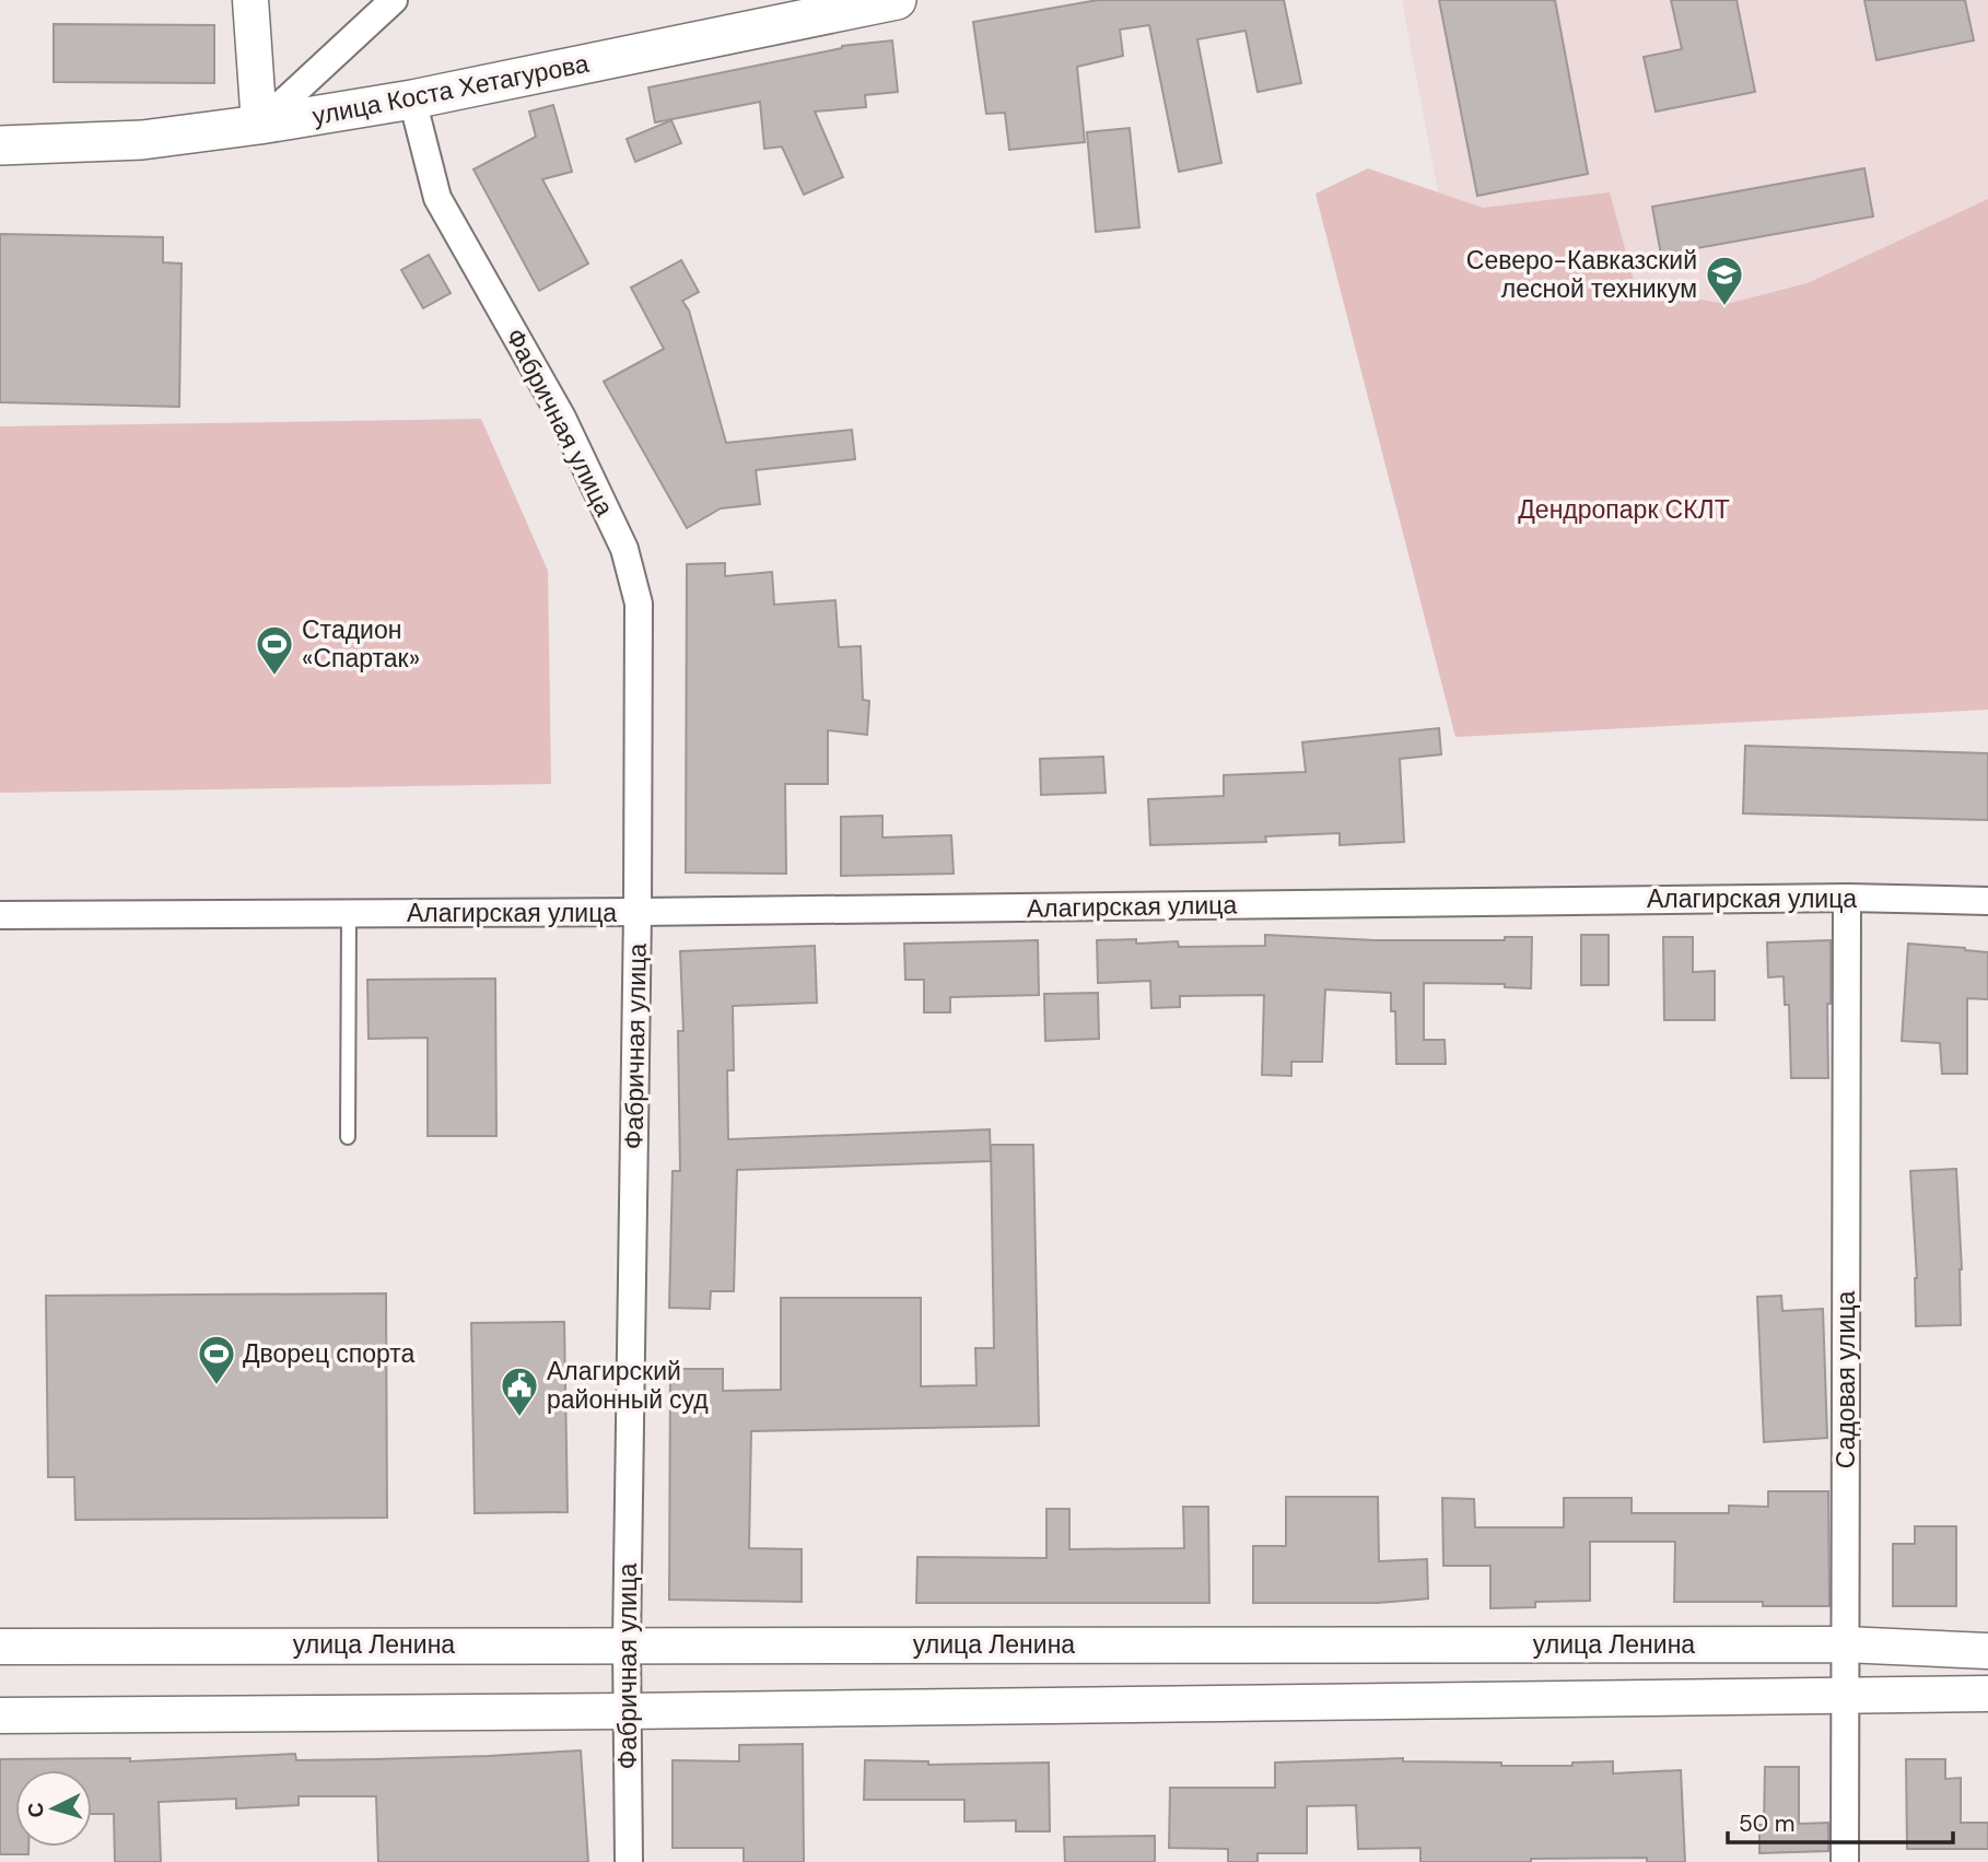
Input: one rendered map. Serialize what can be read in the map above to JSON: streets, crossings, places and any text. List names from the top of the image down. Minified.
{"streets":{"main road":["улица Коста Хетагурова"],"street":["Фабричная улица","Алагирская улица","Садовая улица","улица Ленина"]},"crossings":[["улица Коста Хетагурова","Фабричная улица"],["Фабричная улица","Алагирская улица"],["Фабричная улица","улица Ленина"],["Алагирская улица","Садовая улица"],["Садовая улица","улица Ленина"]],"parks":["Дендропарк СКЛТ"],"places":{"school or university":["Северо-Кавказский лесной техникум"],"sports":["Стадион «Спартак»","Дворец спорта"],"public building":["Алагирский районный суд"]},"scale_bar":"50 m","north":"left"}
